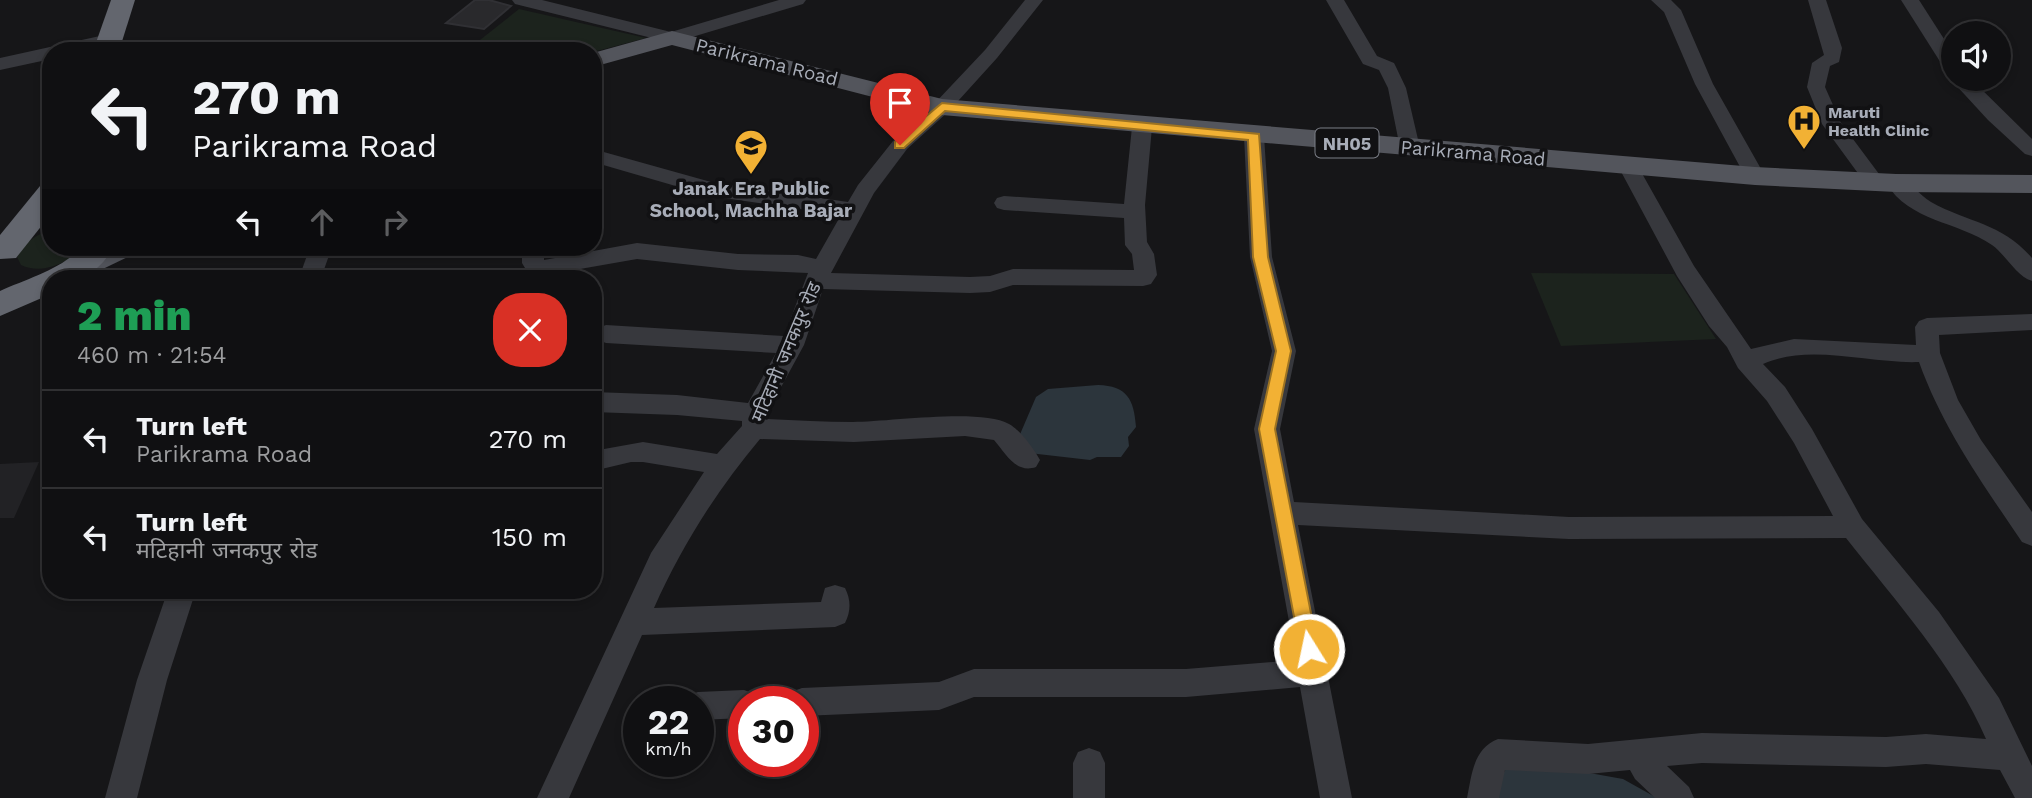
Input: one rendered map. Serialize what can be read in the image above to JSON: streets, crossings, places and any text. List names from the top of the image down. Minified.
{"streets":{"main road":["Parikrama Road","NH05"],"street":["मटिहानी जनकपुर रोड"]},"crossings":[["Parikrama Road","NH05"],["Parikrama Road","मटिहानी जनकपुर रोड"]],"places":{"hospital":["Maruti Health Clinic"],"school or university":["Janak Era Public School, Machha Bajar"]},"page":{"turn":["270 m","Parikrama Road"],"heading":["2 min","460 m · 21:54"],"list":[{"name":"Turn left","note":"Parikrama Road","value":"270 m"},{"name":"Turn left","note":"मटिहानी जनकपुर रोड","value":"150 m"}],"speed":"22 km/h","limit":"30"}}
